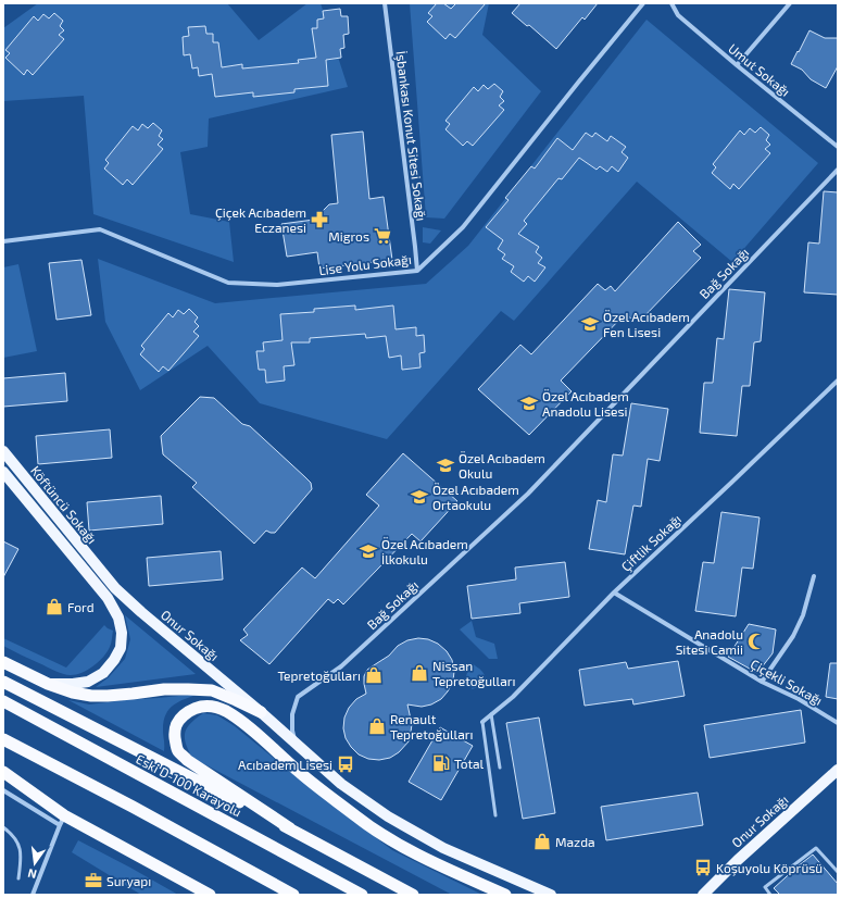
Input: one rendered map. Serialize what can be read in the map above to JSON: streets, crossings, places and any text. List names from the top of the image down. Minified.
{"streets":{"highway":["Eski D-100 Karayolu"],"main road":["Köftüncü Sokağı","Onur Sokağı"],"street":["Umut Sokağı","İşbankası Konut Sitesi Sokağı","Lise Yolu Sokağı","Bağ Sokağı","Çiftlik Sokağı","Çiçekli Sokağı"]},"crossings":[["İşbankası Konut Sitesi Sokağı","Lise Yolu Sokağı"],["Bağ Sokağı","Onur Sokağı"],["Köftüncü Sokağı","Onur Sokağı"],["Çiftlik Sokağı","Çiçekli Sokağı"]],"places":{"pharmacy":["Çiçek Acıbadem Eczanesi"],"supermarket":["Migros"],"school or university":["Özel Acıbadem Fen Lisesi","Özel Acıbadem Anadolu Lisesi","Özel Acıbadem Okulu","Özel Acıbadem Ortaokulu","Özel Acıbadem İlkokulu"],"shop":["Ford","Nissan Tepretoğulları","Tepretoğulları","Renault Tepretoğulları","Mazda"],"mosque":["Anadolu Sitesi Camii"],"fuel station":["Total"],"bus stop":["Acıbadem Lisesi","Koşuyolu Köprüsü"],"office":["Suryapı"]},"north":"bottom"}
